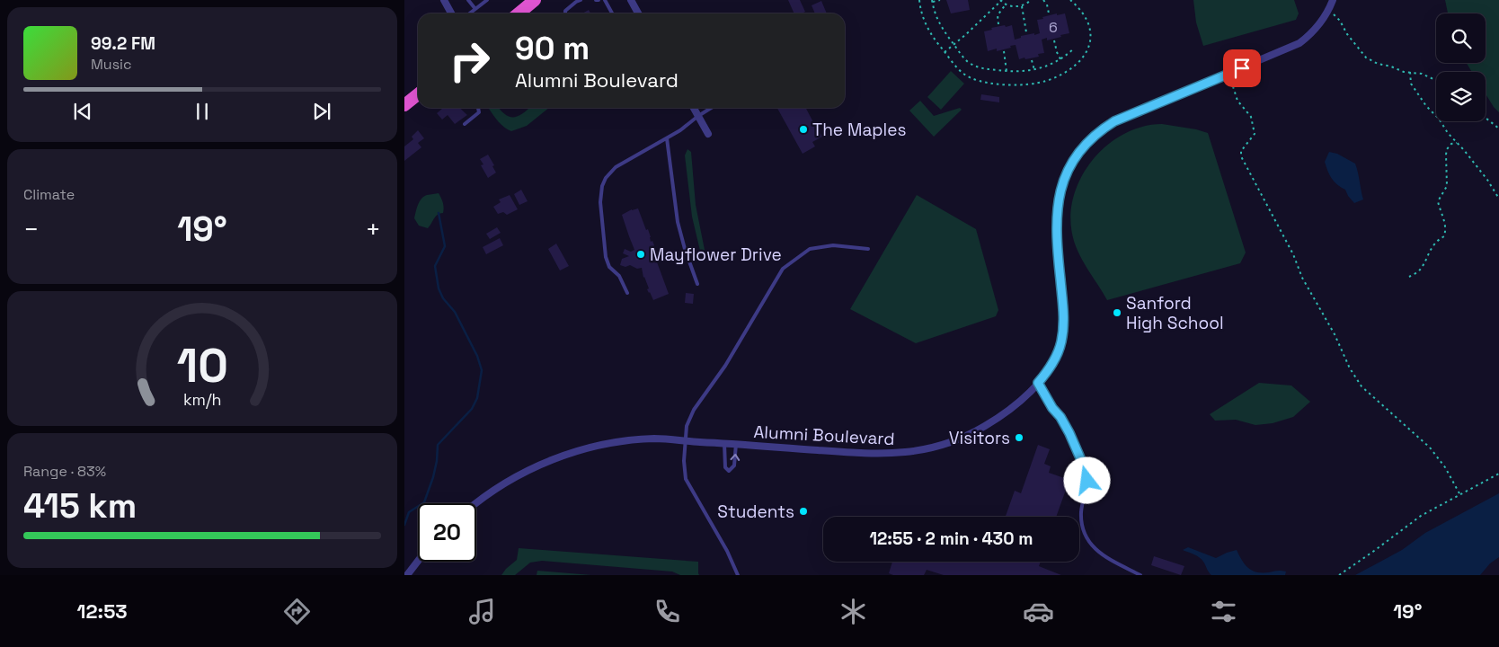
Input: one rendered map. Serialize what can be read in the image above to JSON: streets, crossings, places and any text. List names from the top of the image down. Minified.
{"streets":{"street":["Alumni Boulevard"]},"places":["The Maples","Mayflower Drive","Sanford High School","Visitors","Students"],"house_numbers":["6"],"page":{"turn":["90 m","Alumni Boulevard"],"song":["99.2 FM","Music"],"tile":["Climate",["Range · 83%","415 km"]],"heat":["−","19°","+"],"limit":"20","trip":"12:55 · 2 min · 430 m","tabs":["12:53","19°"],"gauge":["10","km/h"]}}
